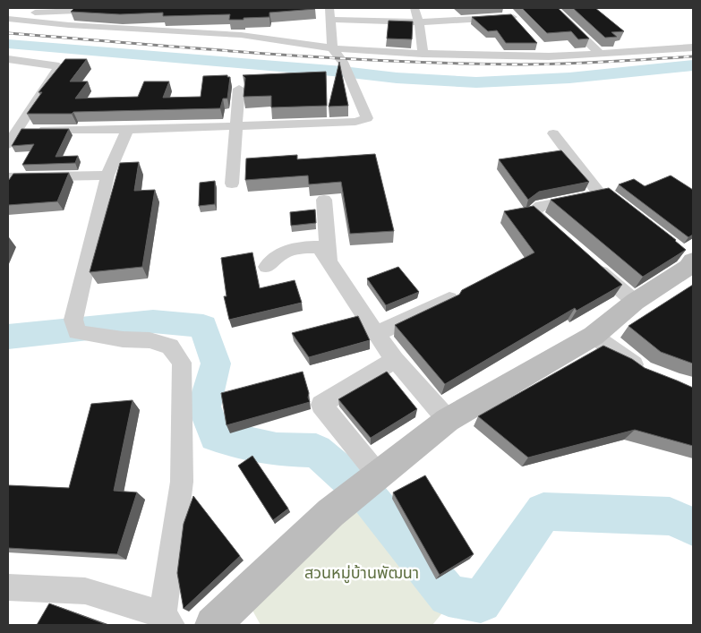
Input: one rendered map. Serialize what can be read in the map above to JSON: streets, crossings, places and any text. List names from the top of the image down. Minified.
{"parks":["สวนหมู่บ้านพัฒนา"]}
